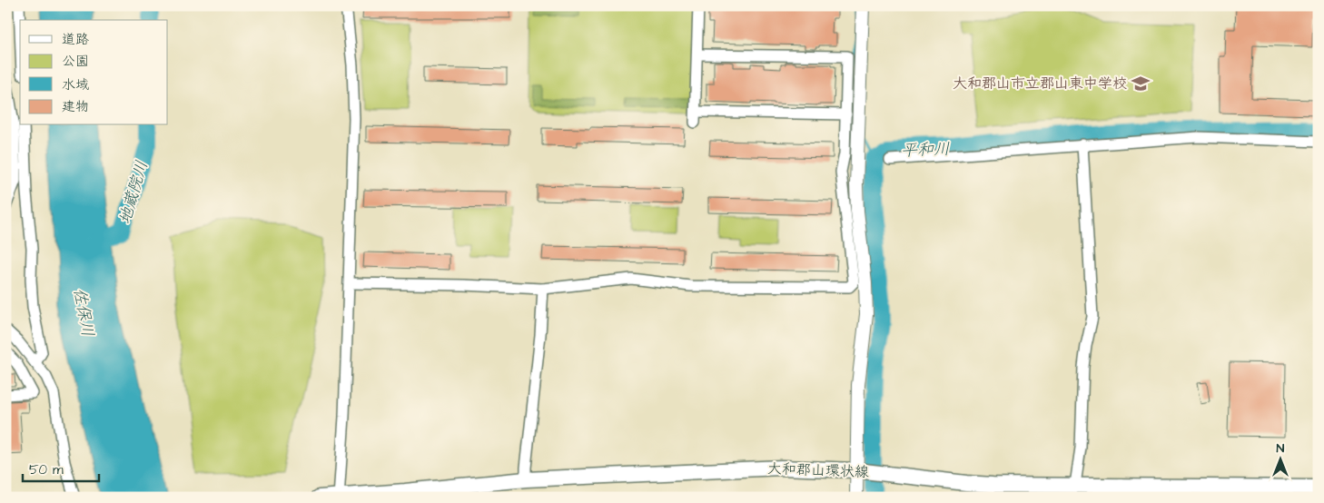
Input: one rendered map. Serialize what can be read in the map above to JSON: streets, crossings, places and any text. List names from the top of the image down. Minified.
{"streets":{"main road":["大和郡山環状線"]},"water":["平和川","地蔵院川","佐保川"],"places":{"school or university":["大和郡山市立郡山東中学校"]},"legend":["道路","公園","水域","建物"],"scale_bar":"50 m","north":"top"}
